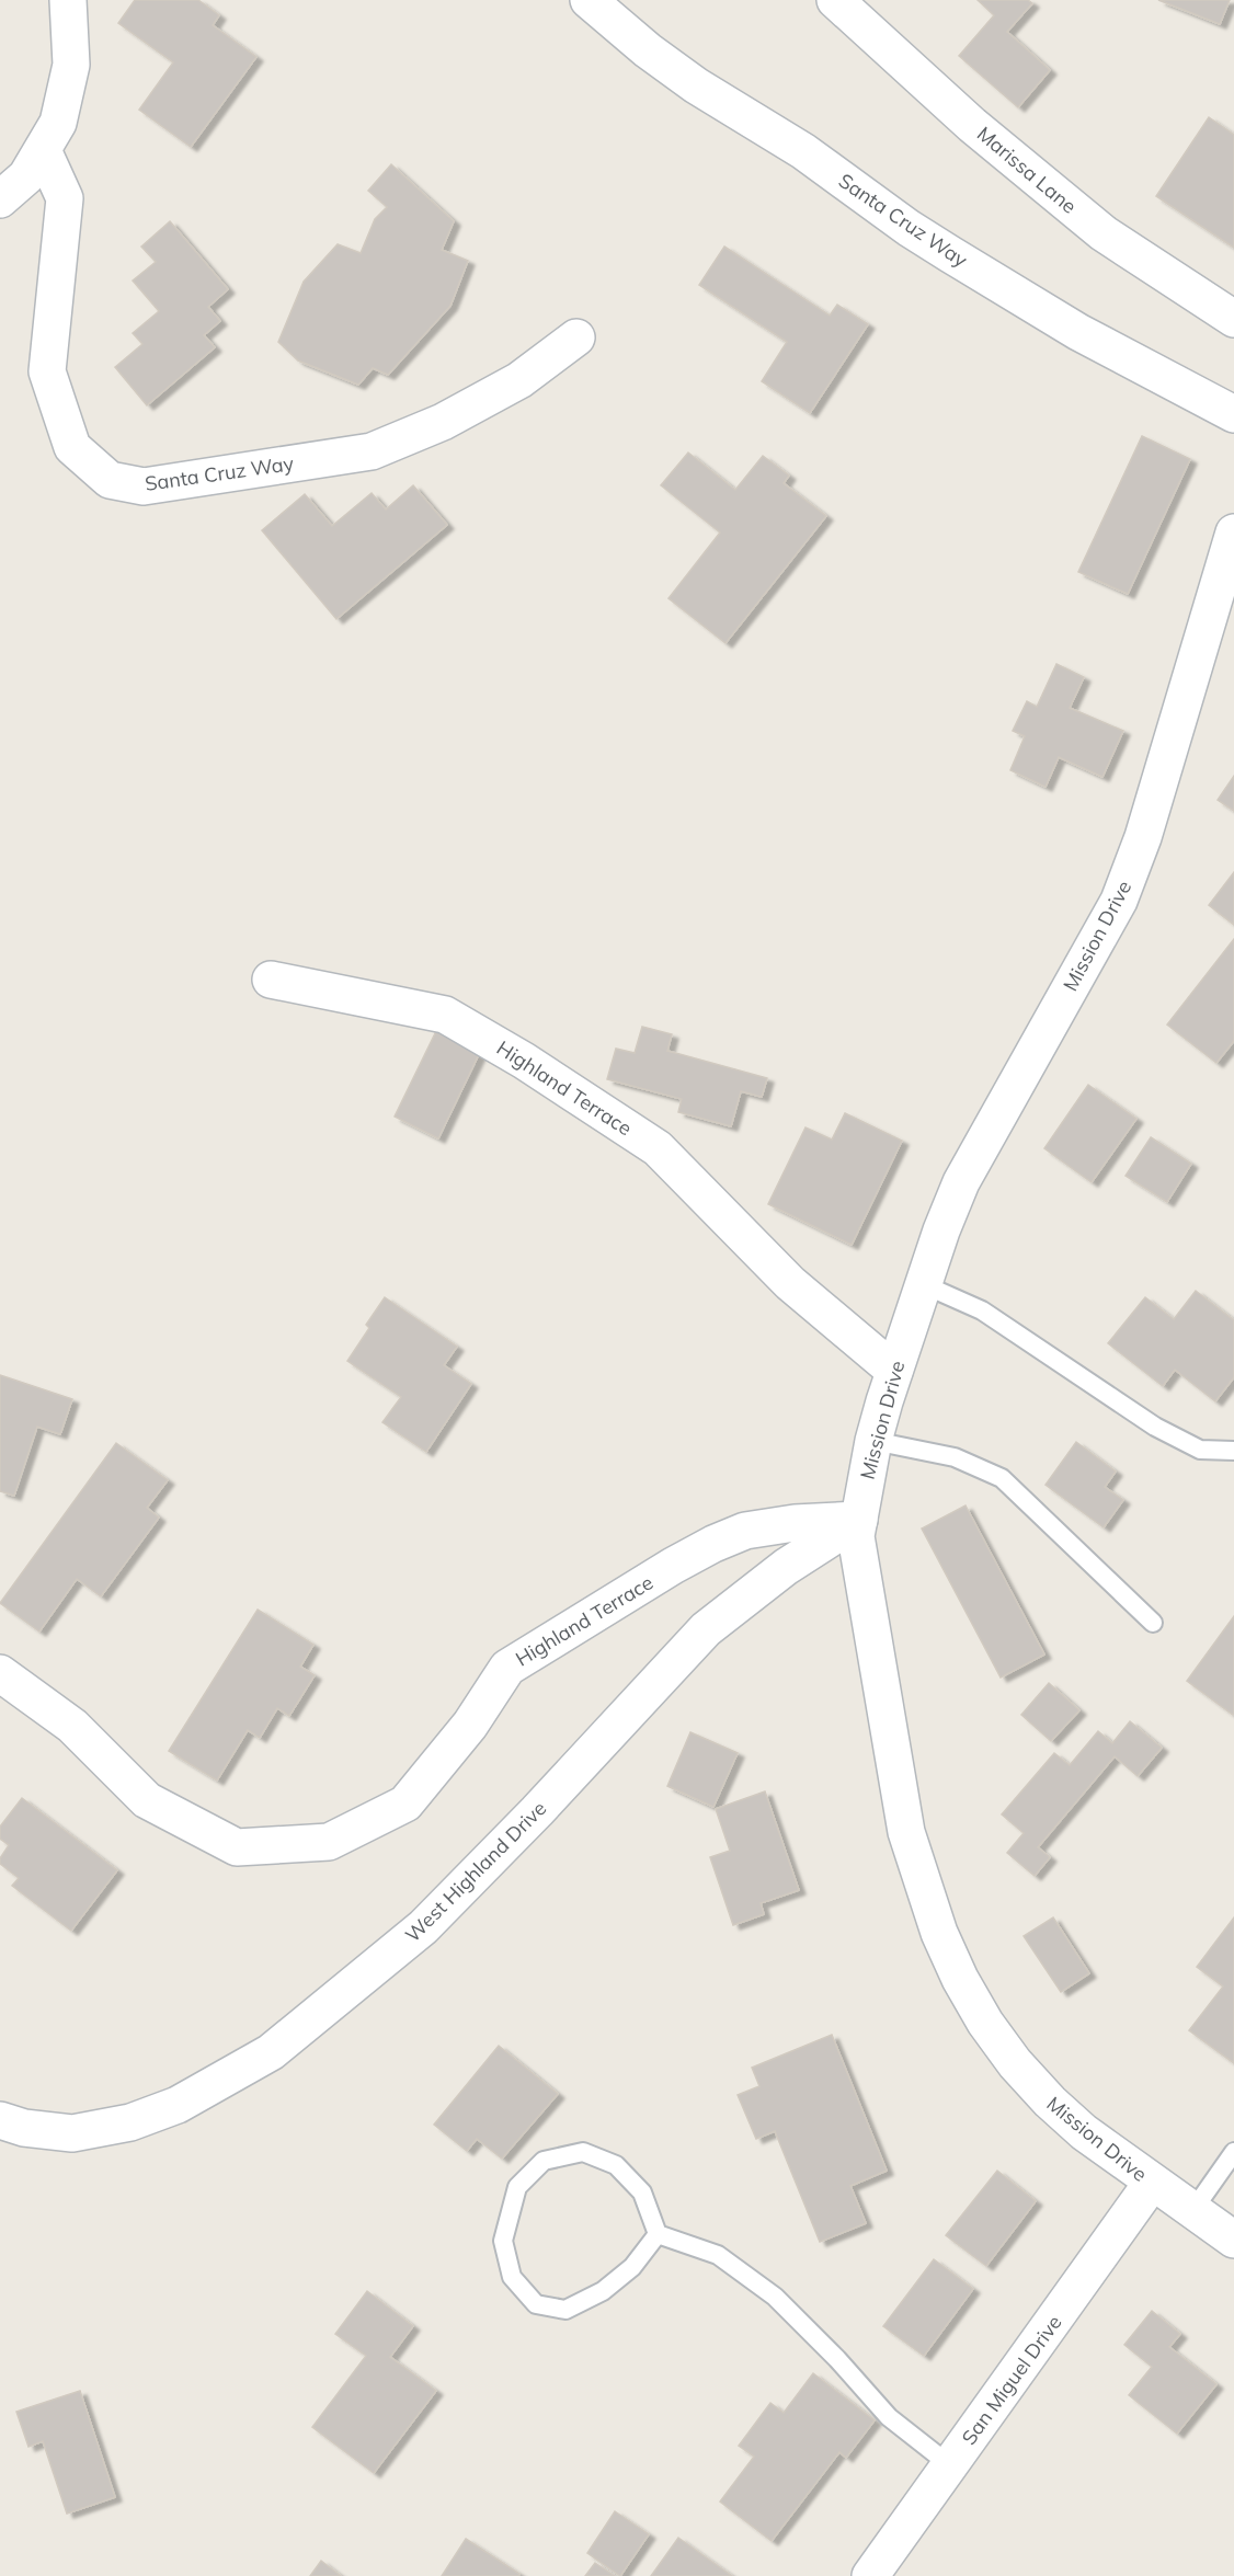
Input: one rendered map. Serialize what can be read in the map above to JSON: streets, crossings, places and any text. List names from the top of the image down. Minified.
{"streets":{"street":["Marissa Lane","Santa Cruz Way","Mission Drive","Highland Terrace","West Highland Drive","San Miguel Drive"]},"crossings":[["Mission Drive","Highland Terrace"],["Mission Drive","West Highland Drive"],["Mission Drive","San Miguel Drive"],["Highland Terrace","West Highland Drive"]]}
